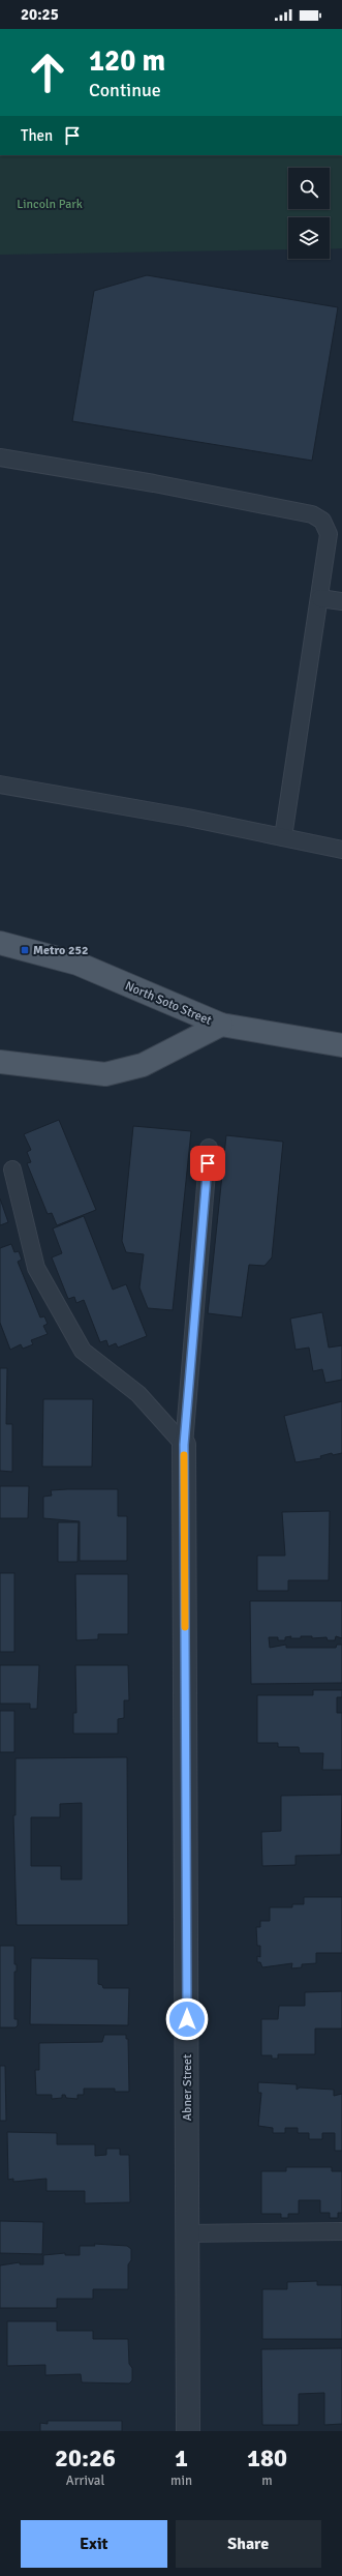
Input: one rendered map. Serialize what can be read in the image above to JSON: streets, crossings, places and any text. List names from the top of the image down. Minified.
{"streets":{"main road":["North Soto Street"],"street":["Abner Street"]},"parks":["Lincoln Park"],"places":{"transit":["Metro 252"]},"page":{"status":"20:25","turn":["120 m","Continue"],"then":"Then","eta":["20:26","Arrival","1","min","180","m"],"buttons":["Exit","Share"]}}
